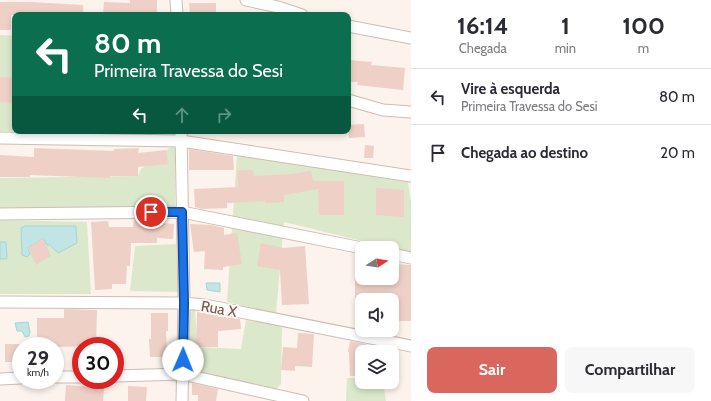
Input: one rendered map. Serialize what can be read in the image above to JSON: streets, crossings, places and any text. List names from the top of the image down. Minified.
{"streets":{"street":["Rua X"]},"north":"right","page":{"eta":["16:14","Chegada","1","min","100","m"],"turn":["80 m","Primeira Travessa do Sesi"],"list":[{"name":"Vire à esquerda","note":"Primeira Travessa do Sesi","value":"80 m"},{"name":"Chegada ao destino","value":"20 m"}],"speed":"29 km/h","limit":"30","buttons":["Sair","Compartilhar"]}}
